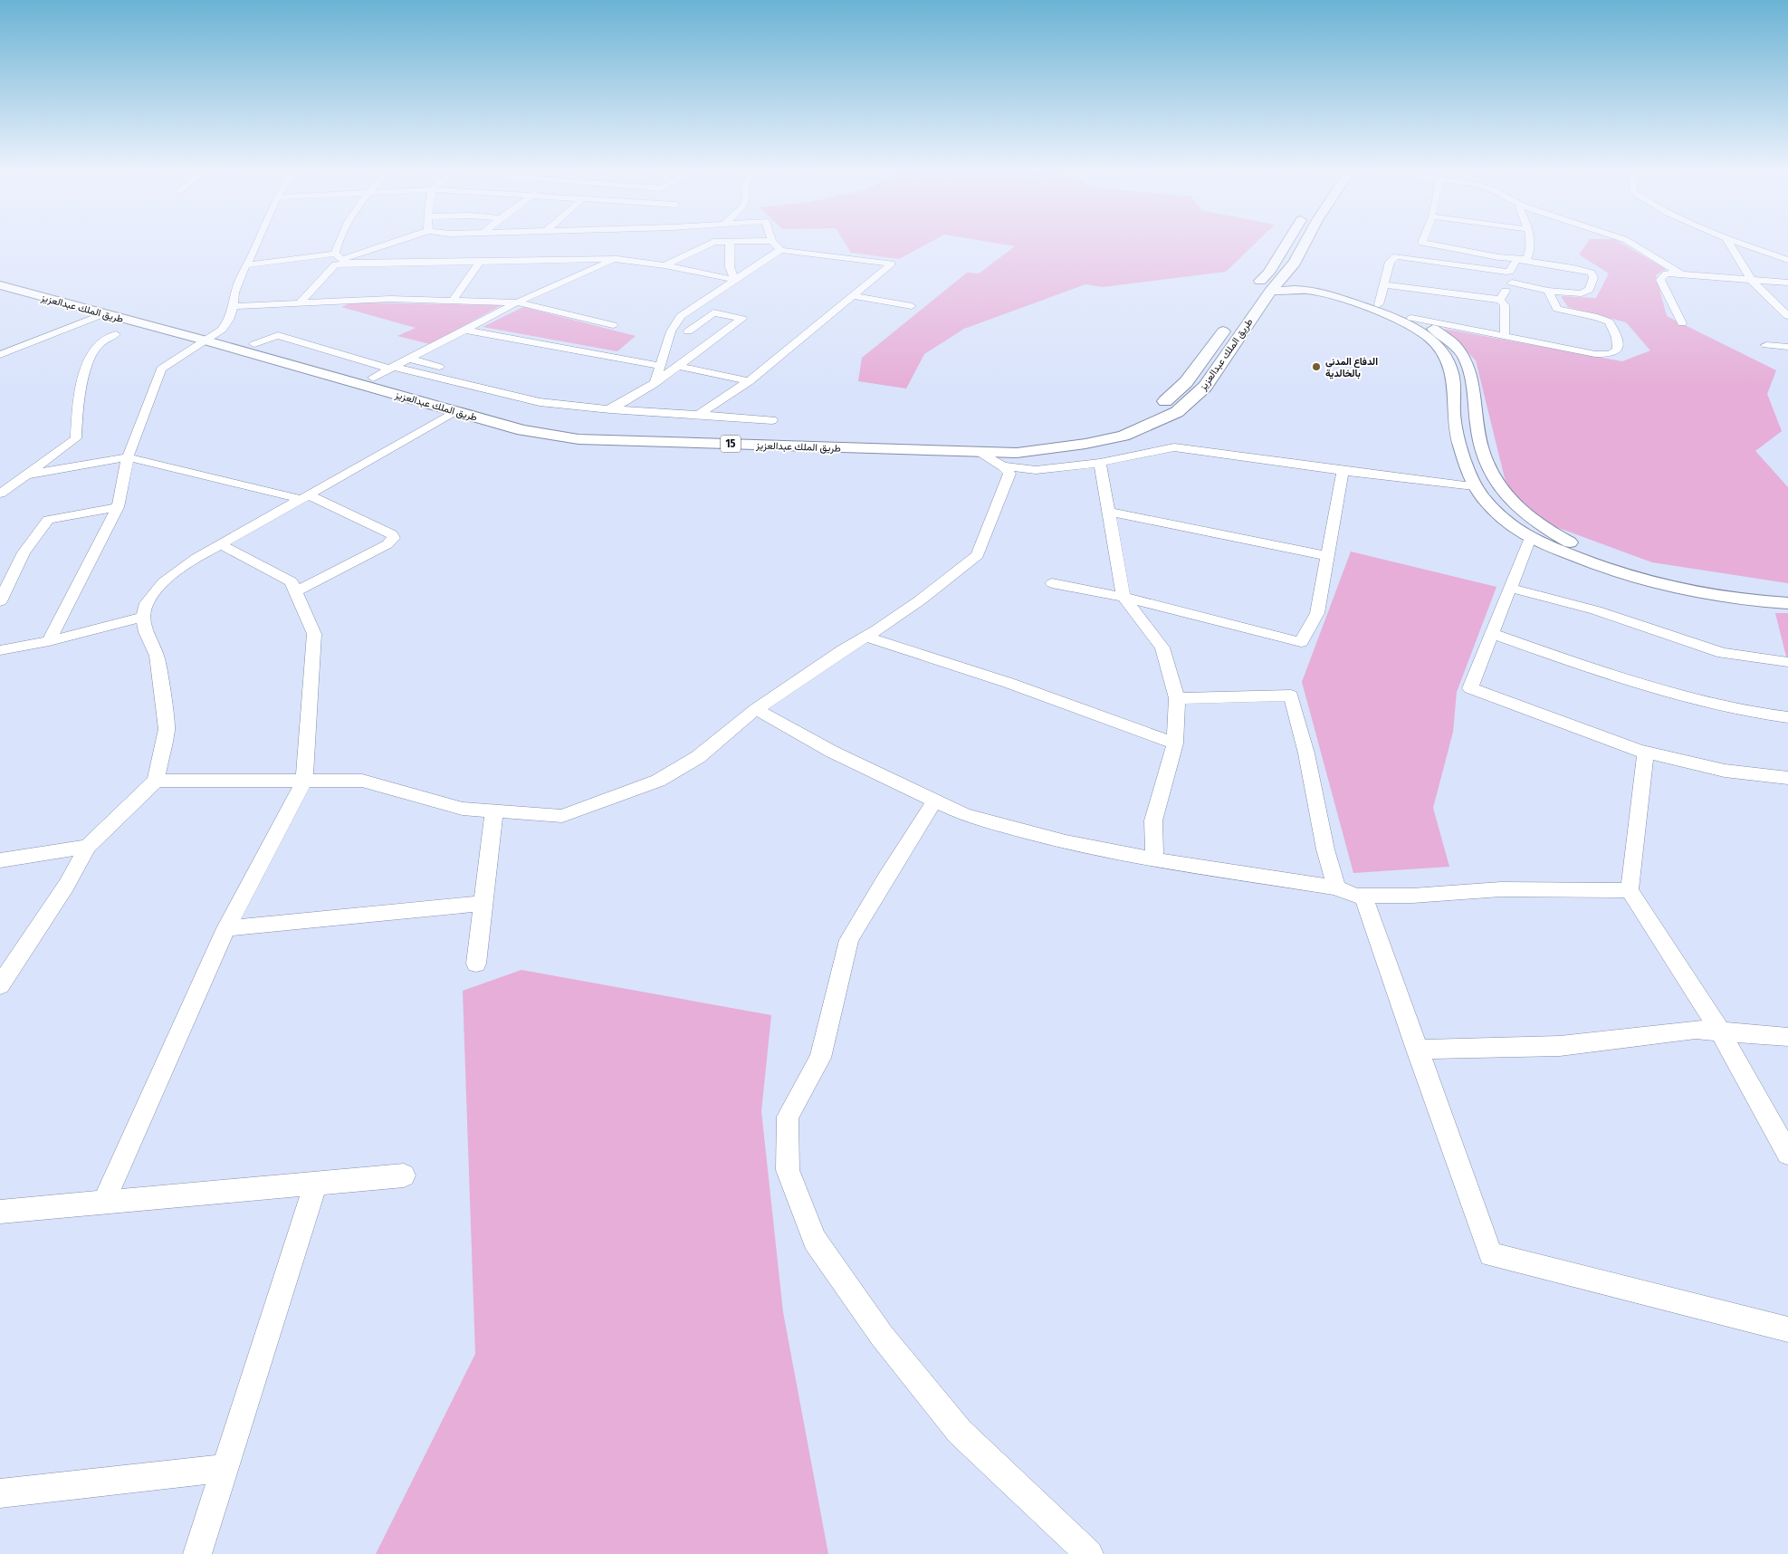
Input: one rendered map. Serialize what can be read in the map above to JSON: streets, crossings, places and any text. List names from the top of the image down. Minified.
{"streets":{"highway":["طريق الملك عبدالعزيز","15"]},"places":["الدفاع المدني بالخالدية"]}
